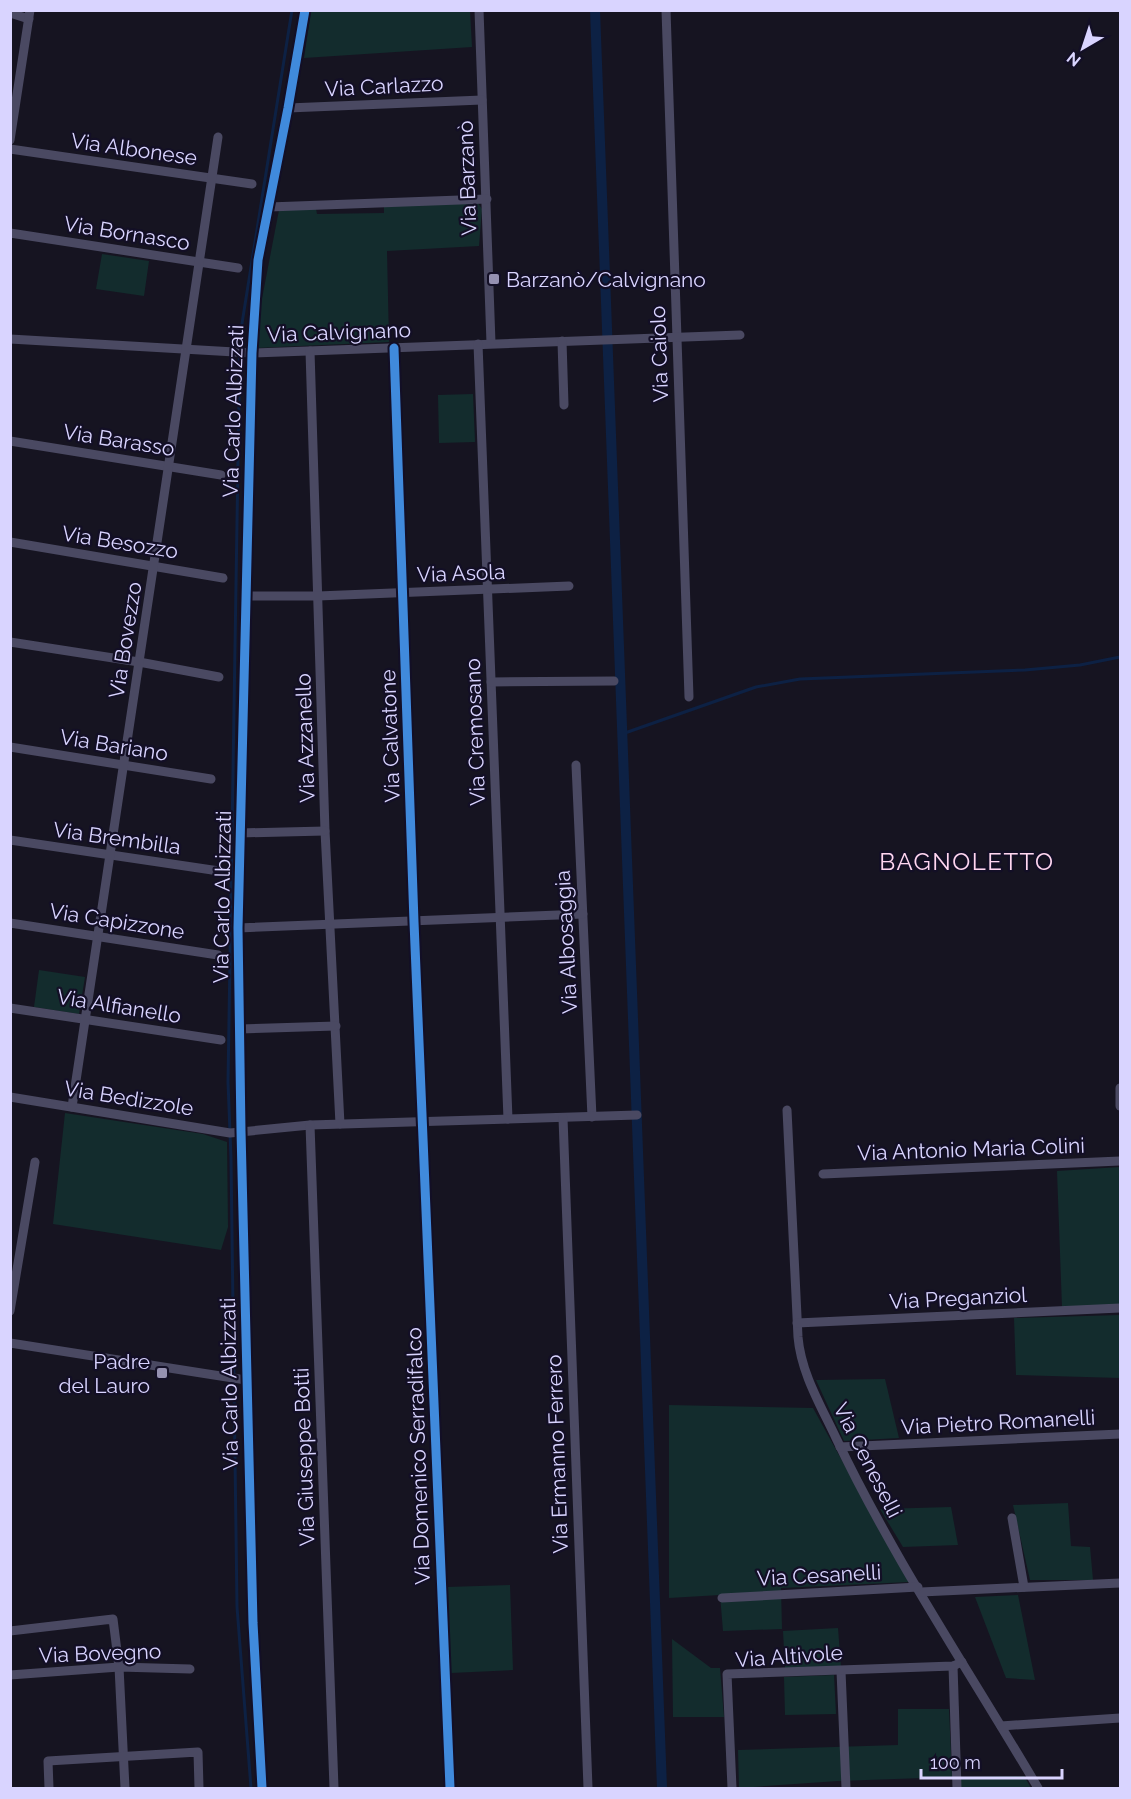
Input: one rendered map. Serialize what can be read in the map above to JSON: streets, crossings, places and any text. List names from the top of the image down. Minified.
{"streets":{"street":["Via Carlazzo","Via Albonese","Via Barzanò","Via Bornasco","Via Calvignano","Via Caiolo","Via Carlo Albizzati","Via Barasso","Via Besozzo","Via Asola","Via Bovezzo","Via Cremosano","Via Calvatone","Via Azzanello","Via Bariano","Via Brembilla","Via Capizzone","Via Albosaggia","Via Alfianello","Via Bedizzole","Via Antonio Maria Colini","Via Preganziol","Via Pietro Romanelli","Via Ermanno Ferrero","Via Domenico Serradifalco","Via Giuseppe Botti","Via Ceneselli","Via Cesanelli","Via Bovegno","Via Altivole"]},"crossings":[["Via Carlazzo","Via Barzanò"],["Via Carlazzo","Via Carlo Albizzati"],["Via Albonese","Via Bovezzo"],["Via Barzanò","Via Calvignano"],["Via Bornasco","Via Bovezzo"],["Via Calvignano","Via Caiolo"],["Via Calvignano","Via Carlo Albizzati"],["Via Calvignano","Via Bovezzo"],["Via Calvignano","Via Cremosano"],["Via Calvignano","Via Calvatone"],["Via Calvignano","Via Azzanello"],["Via Carlo Albizzati","Via Asola"],["Via Carlo Albizzati","Via Bedizzole"],["Via Barasso","Via Bovezzo"],["Via Besozzo","Via Bovezzo"],["Via Asola","Via Cremosano"],["Via Asola","Via Calvatone"],["Via Asola","Via Azzanello"],["Via Bovezzo","Via Bariano"],["Via Bovezzo","Via Brembilla"],["Via Bovezzo","Via Capizzone"],["Via Bovezzo","Via Alfianello"],["Via Bovezzo","Via Bedizzole"],["Via Cremosano","Via Bedizzole"],["Via Calvatone","Via Bedizzole"],["Via Calvatone","Via Domenico Serradifalco"],["Via Azzanello","Via Bedizzole"],["Via Albosaggia","Via Bedizzole"],["Via Bedizzole","Via Ermanno Ferrero"],["Via Bedizzole","Via Domenico Serradifalco"],["Via Bedizzole","Via Giuseppe Botti"],["Via Preganziol","Via Ceneselli"],["Via Pietro Romanelli","Via Ceneselli"],["Via Ceneselli","Via Cesanelli"],["Via Ceneselli","Via Altivole"]],"districts":["BAGNOLETTO"],"places":{"transit":["Barzanò/Calvignano","Padre del Lauro"]},"scale_bar":"100 m","north":"bottom left"}
